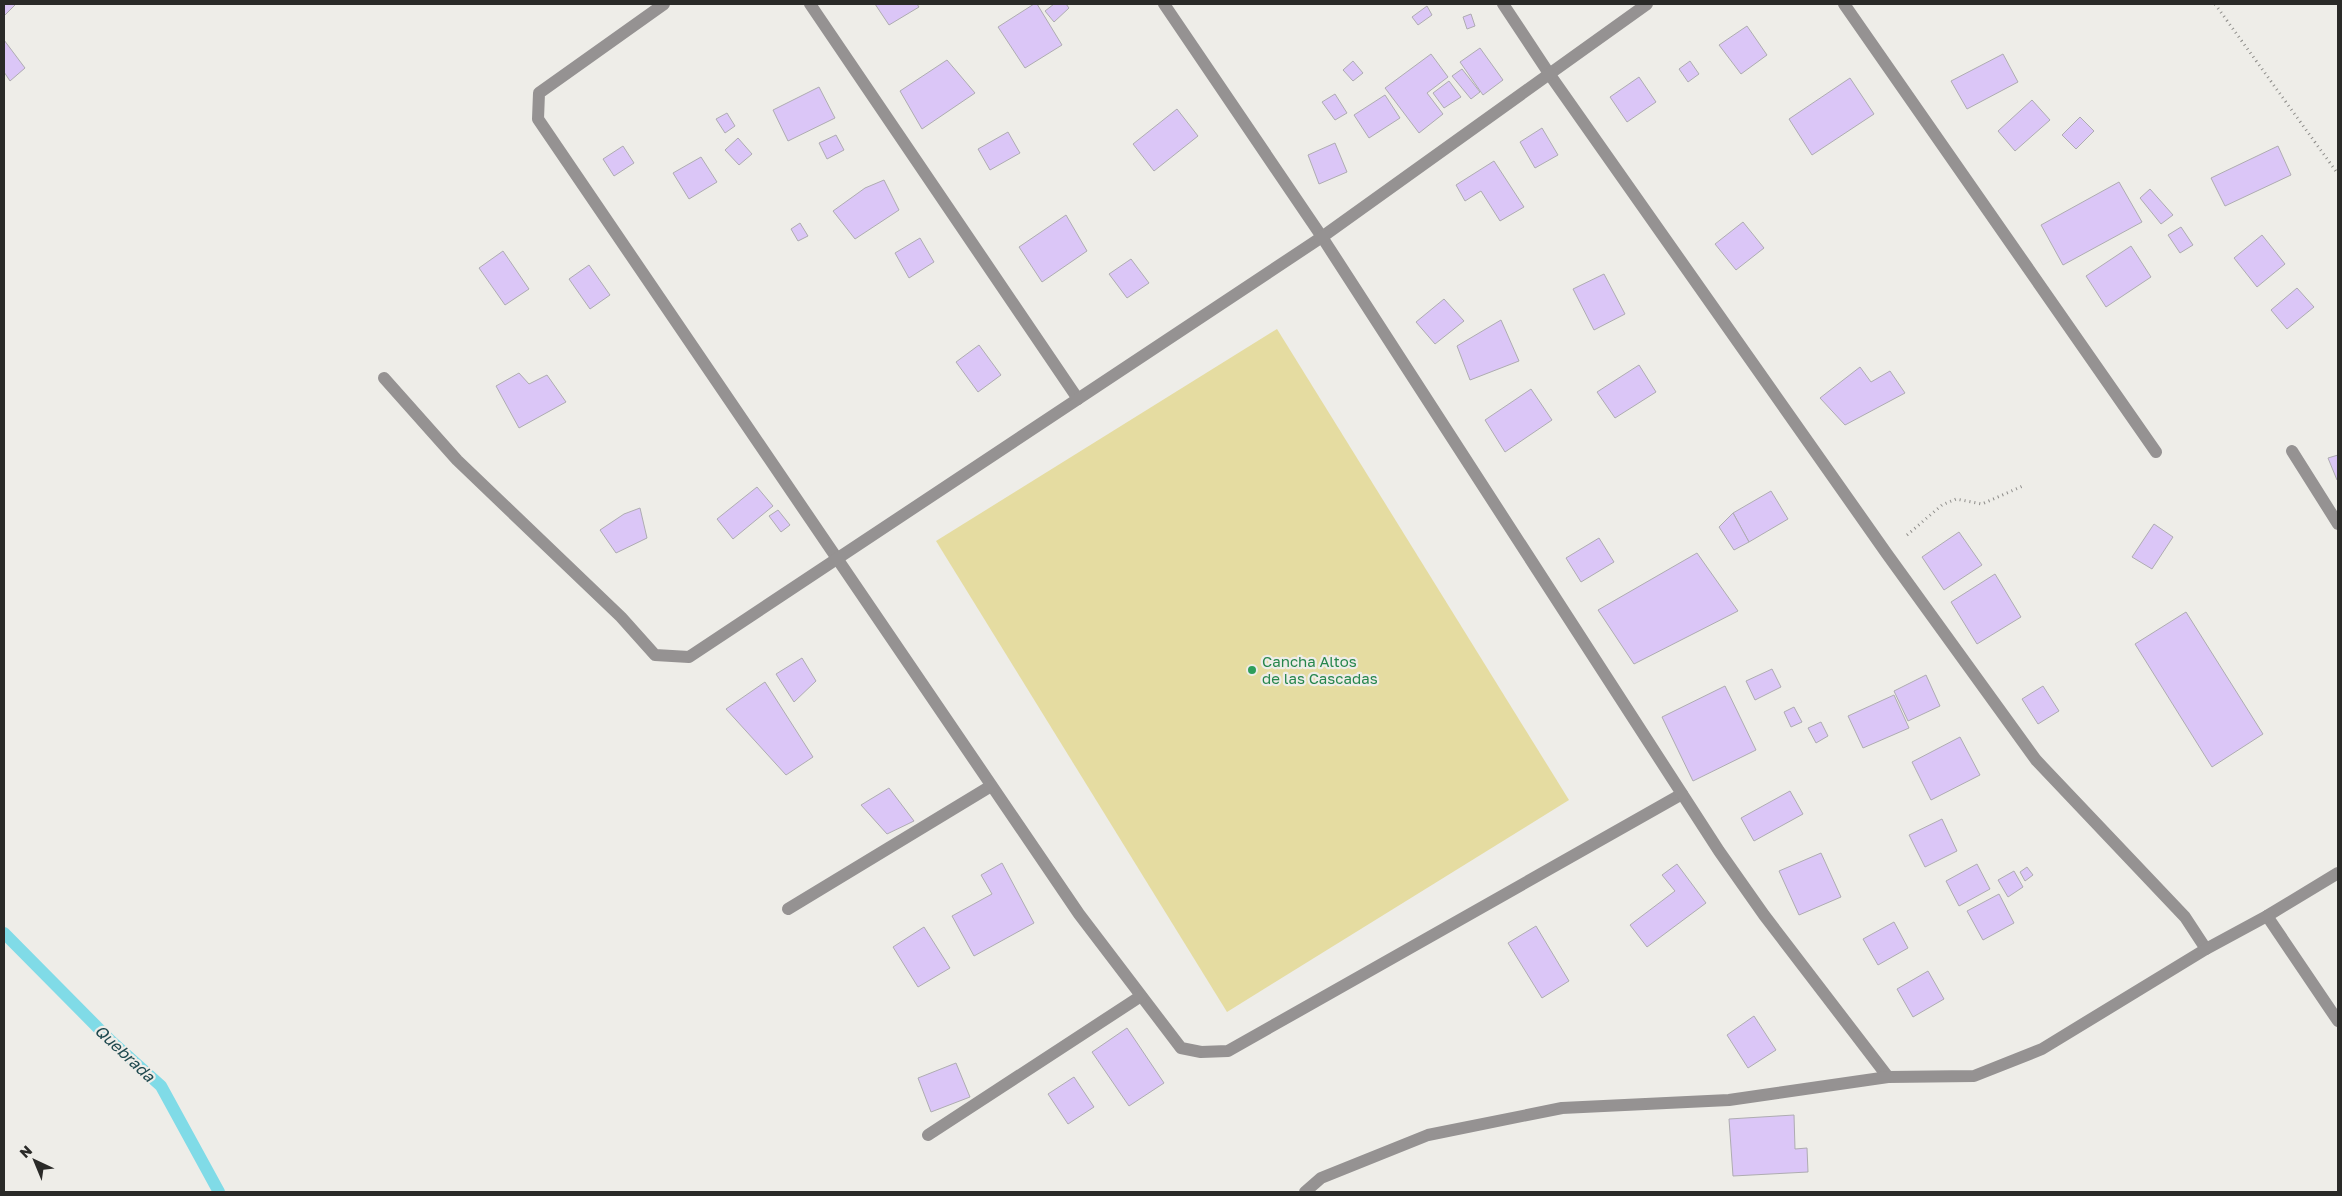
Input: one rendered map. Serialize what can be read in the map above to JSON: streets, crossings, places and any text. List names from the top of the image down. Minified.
{"water":["Quebrada"],"places":["Cancha Altos de las Cascadas"],"north":"top left"}
